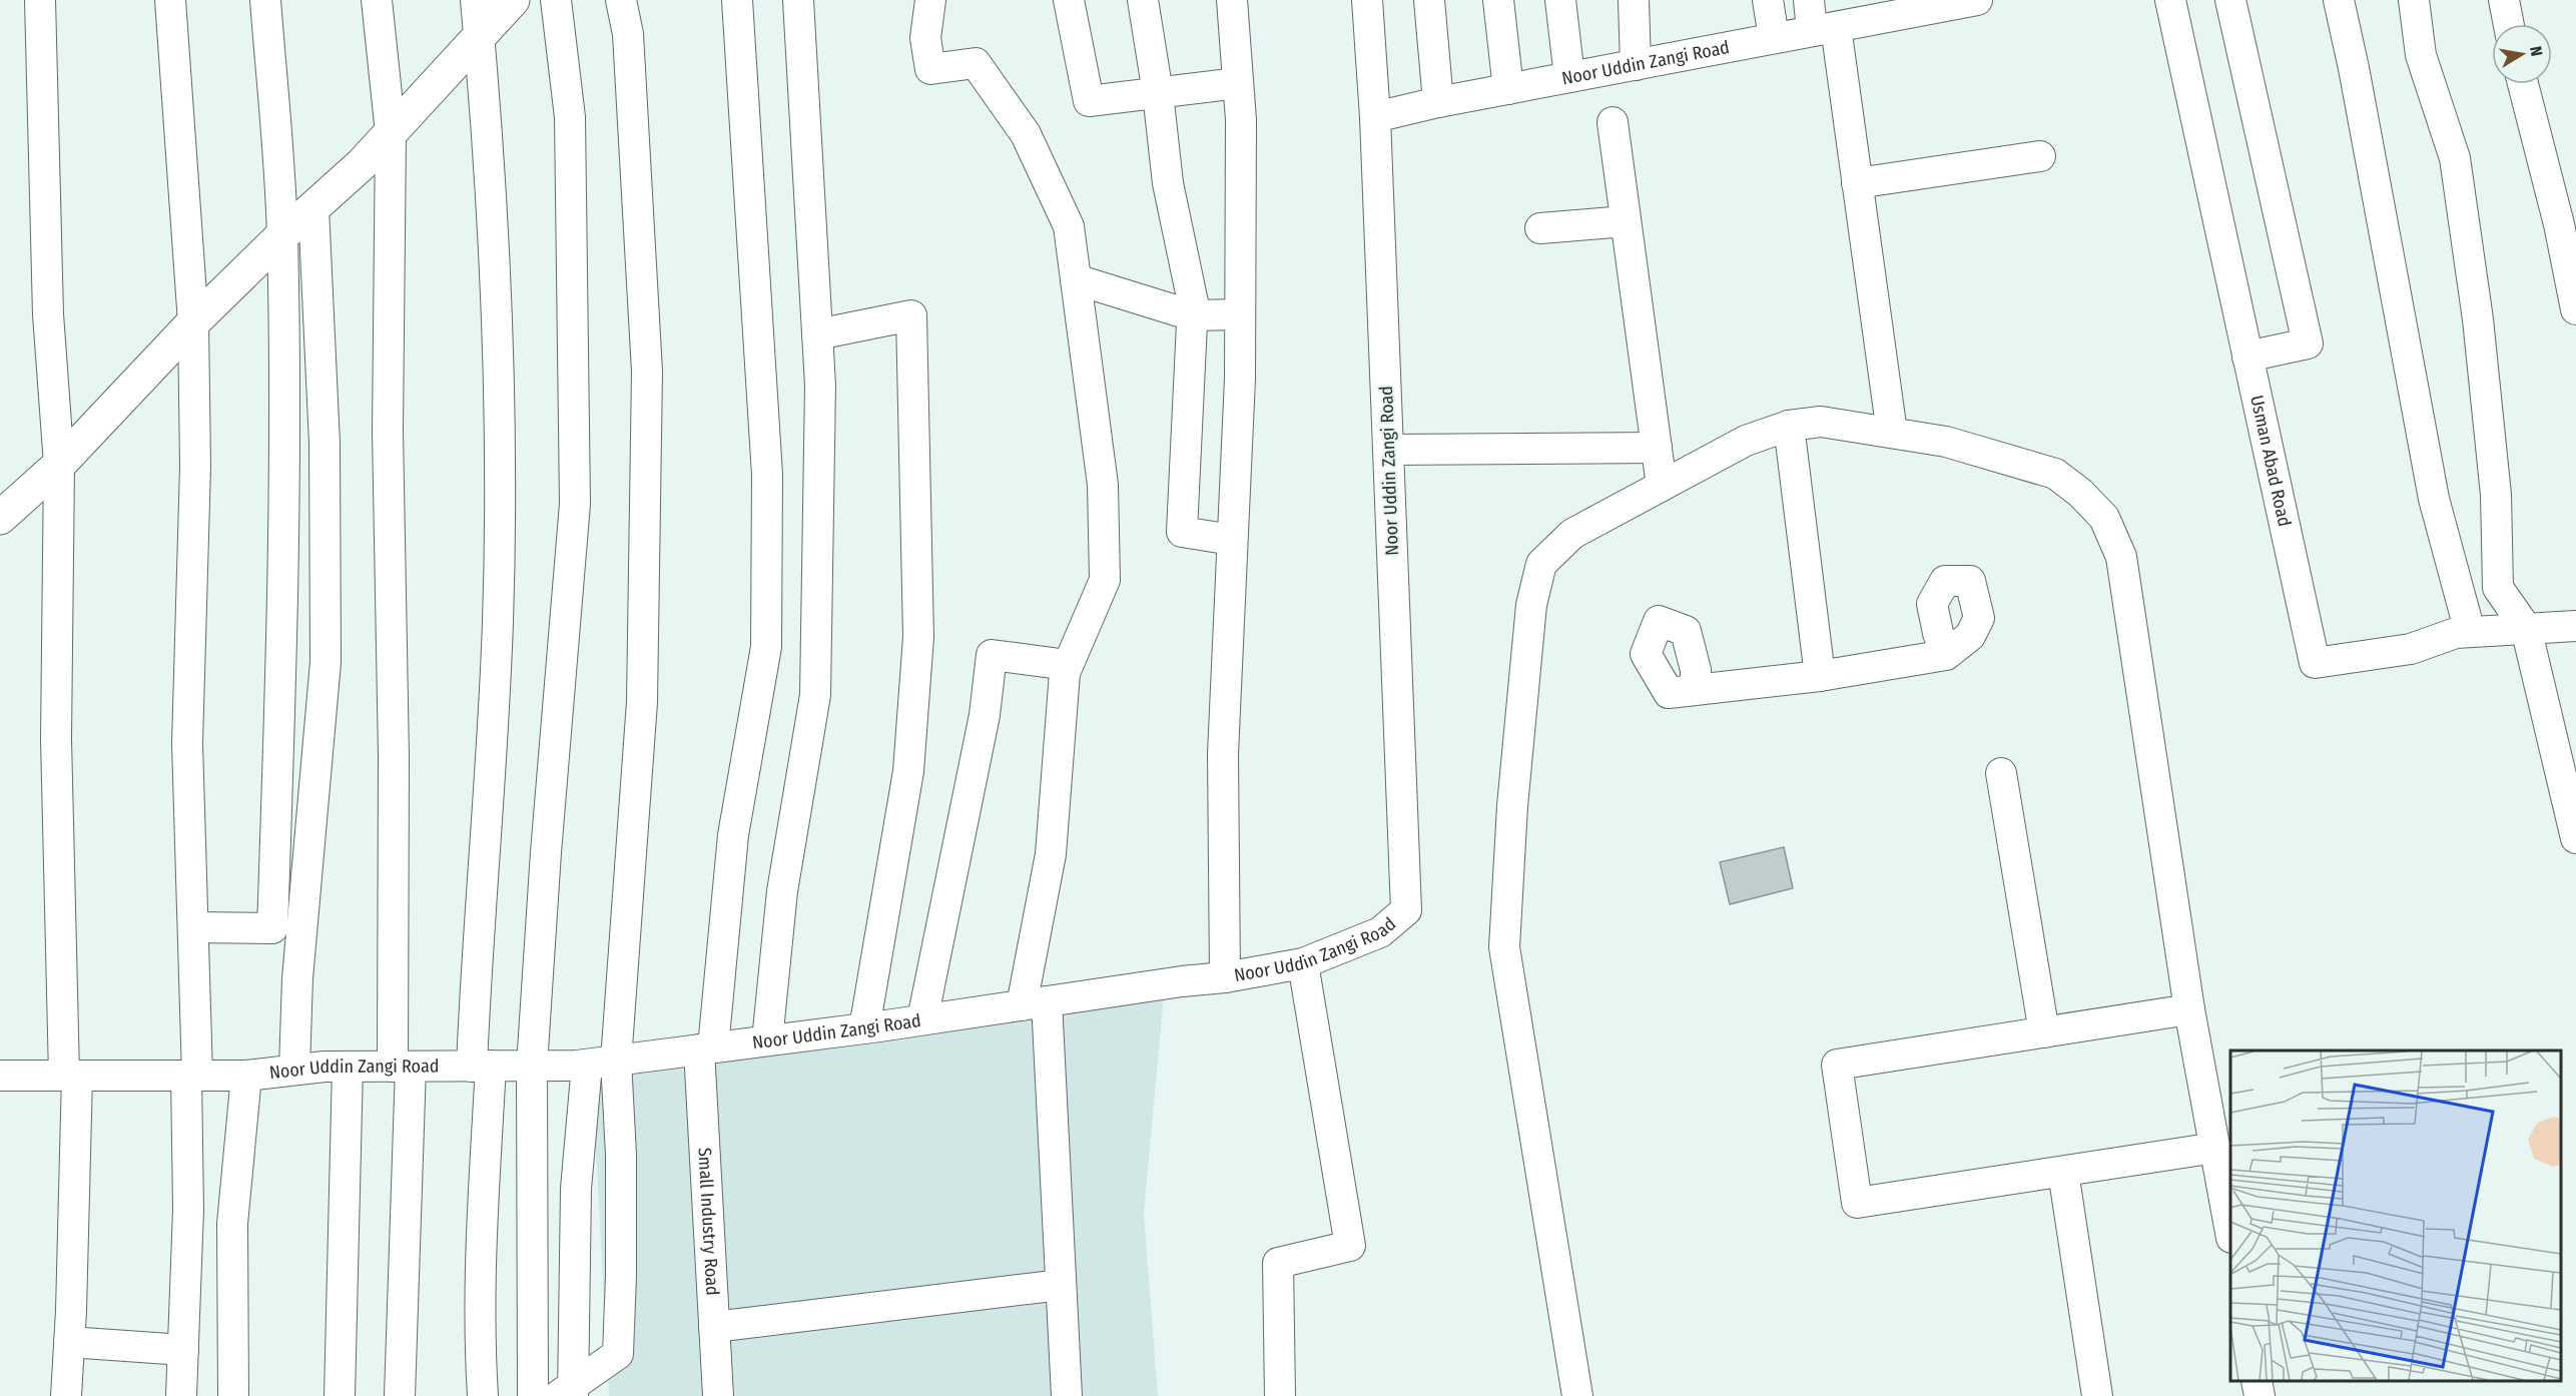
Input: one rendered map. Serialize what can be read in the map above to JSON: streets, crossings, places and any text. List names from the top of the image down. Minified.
{"streets":{"street":["Noor Uddin Zangi Road","Usman Abad Road","Small Industry Road"]},"crossings":[["Noor Uddin Zangi Road","Small Industry Road"]],"north":"right"}
